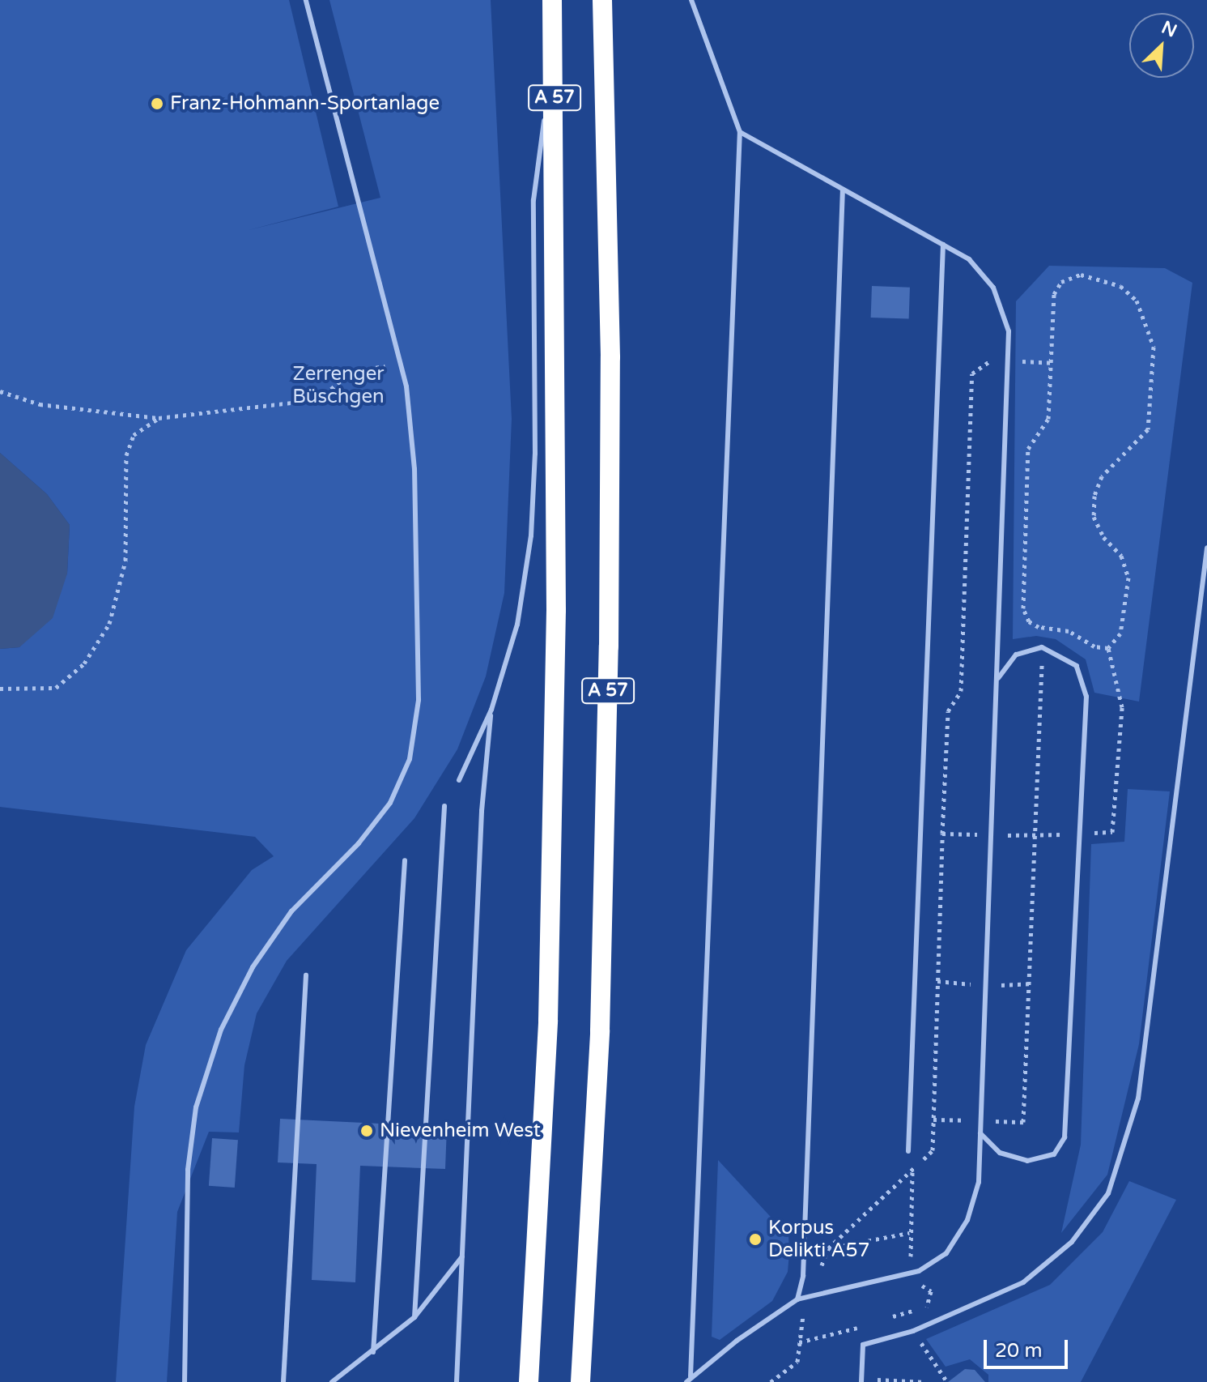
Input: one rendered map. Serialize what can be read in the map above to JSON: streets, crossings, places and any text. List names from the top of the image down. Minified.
{"streets":{"highway":["A 57"]},"parks":["Zerrenger Büschgen"],"places":["Franz-Hohmann-Sportanlage","Nievenheim West","Korpus Delikti A57"],"scale_bar":"20 m","north":"top right"}
